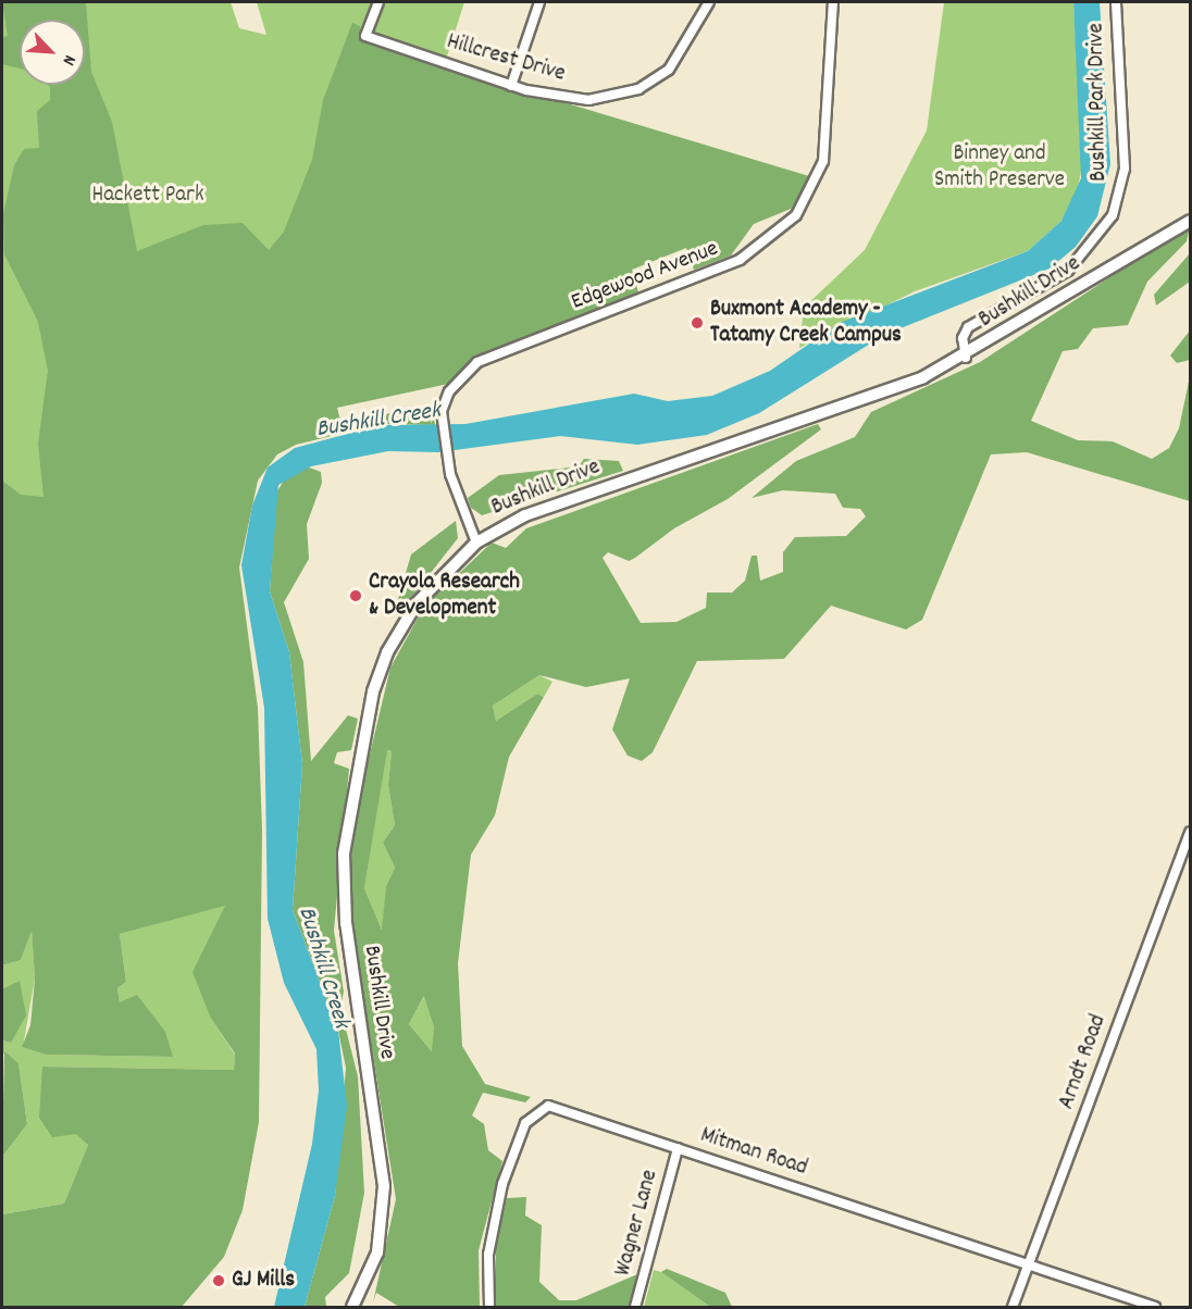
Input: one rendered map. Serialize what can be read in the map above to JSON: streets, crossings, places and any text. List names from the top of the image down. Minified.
{"streets":{"main road":["Bushkill Drive"],"street":["Hillcrest Drive","Bushkill Park Drive","Edgewood Avenue","Arndt Road","Mitman Road","Wagner Lane"]},"crossings":[["Bushkill Park Drive","Bushkill Drive"],["Edgewood Avenue","Bushkill Drive"],["Arndt Road","Mitman Road"],["Mitman Road","Wagner Lane"]],"water":["Bushkill Creek"],"parks":["Binney and Smith Preserve","Hackett Park"],"places":["Buxmont Academy - Tatamy Creek Campus","Crayola Research & Development","GJ Mills"],"north":"bottom right"}
